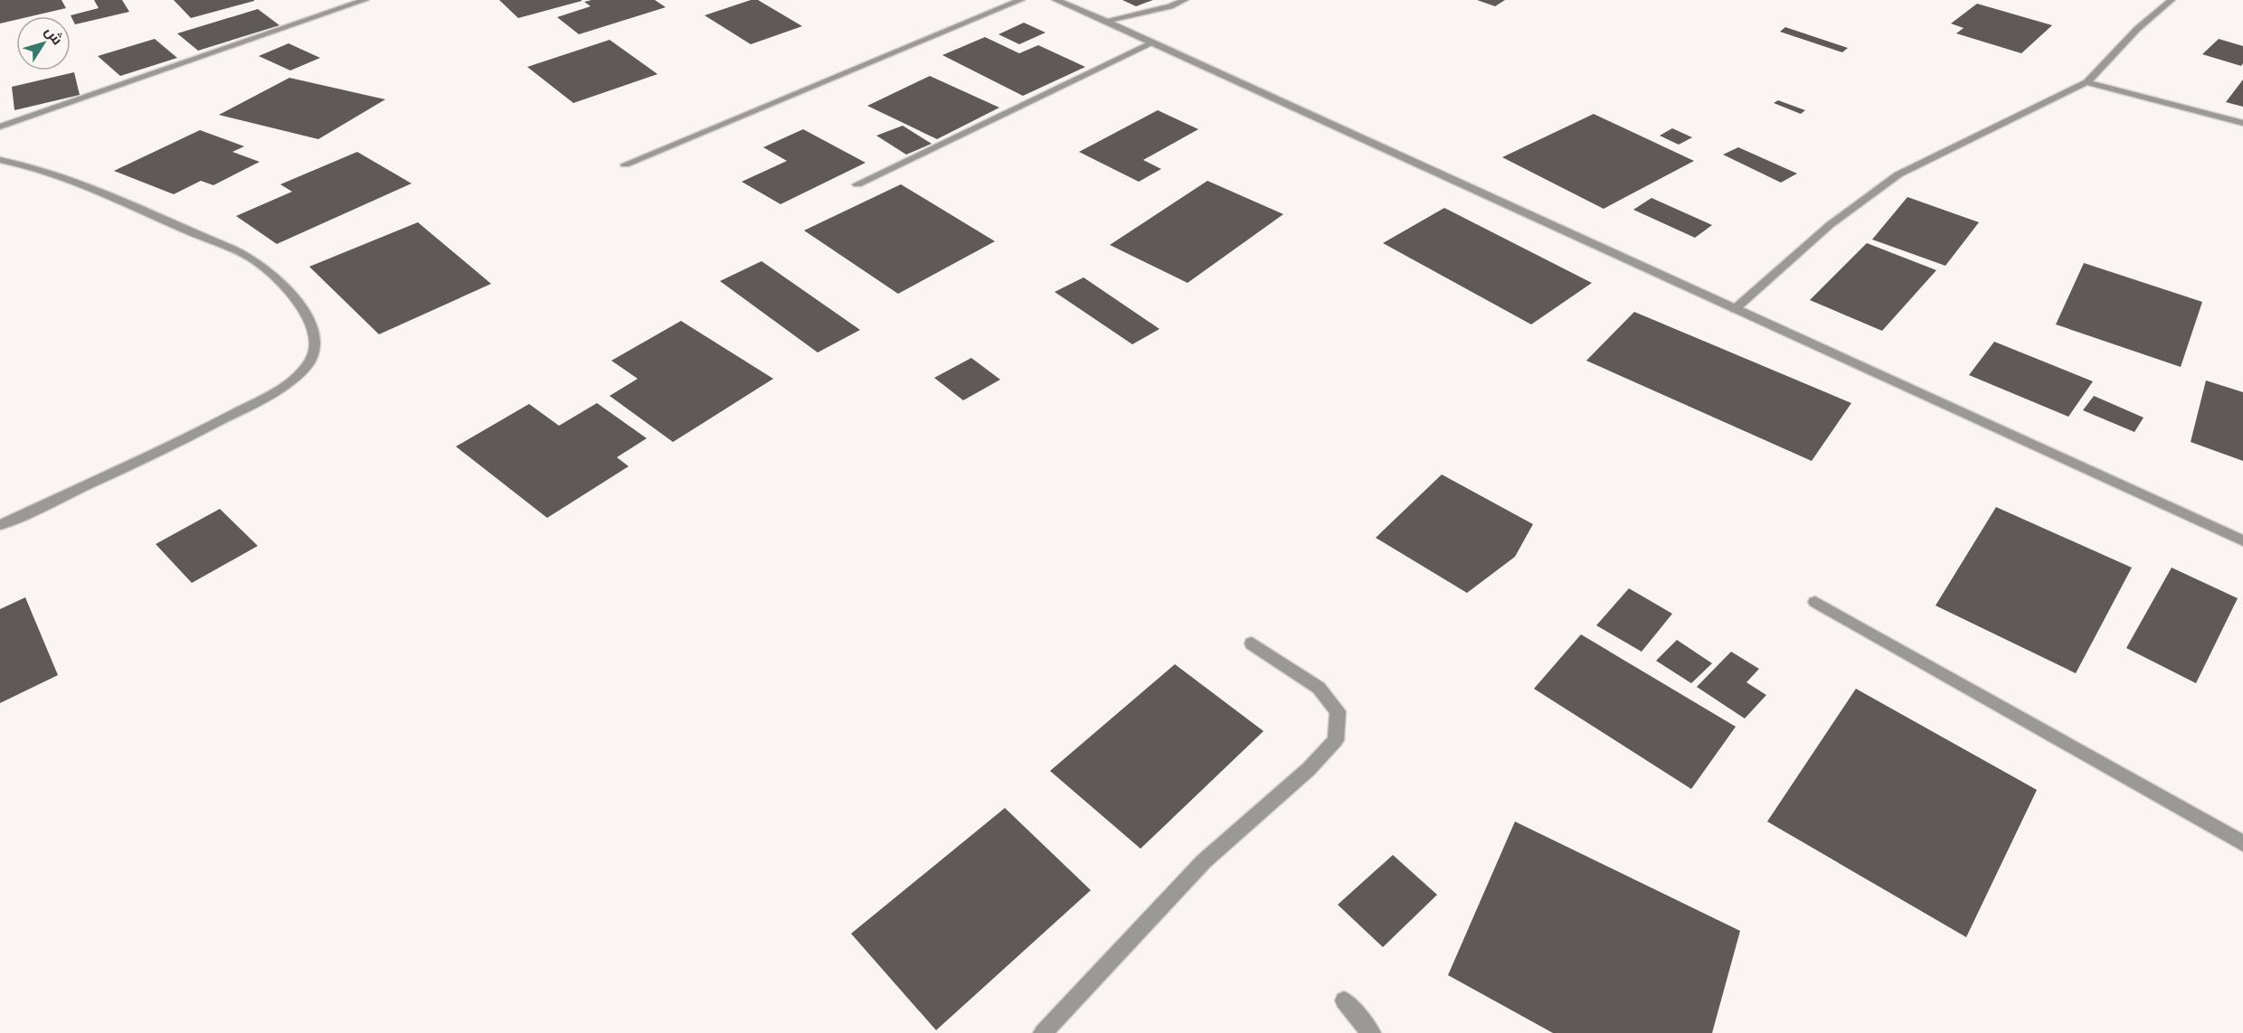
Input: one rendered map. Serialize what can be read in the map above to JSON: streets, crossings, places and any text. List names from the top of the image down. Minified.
{"north":"top right"}
